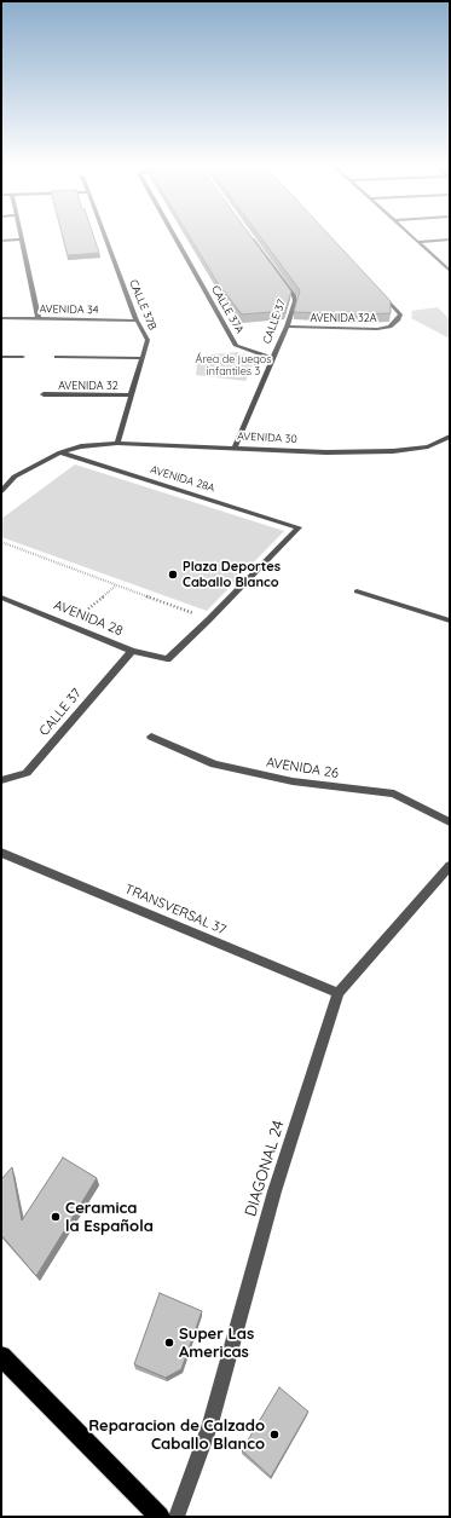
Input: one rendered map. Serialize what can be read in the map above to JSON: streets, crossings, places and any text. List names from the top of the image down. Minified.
{"streets":{"street":["CALLE 37B","AVENIDA 34","CALLE 37A","AVENIDA 32A","CALLE 37","AVENIDA 32","AVENIDA 30","AVENIDA 28A","AVENIDA 28","AVENIDA 26","TRANSVERSAL 37","DIAGONAL 24"]},"crossings":[["CALLE 37B","AVENIDA 34"],["CALLE 37B","AVENIDA 32"],["CALLE 37B","AVENIDA 30"],["CALLE 37A","CALLE 37"],["AVENIDA 32A","CALLE 37"],["CALLE 37","AVENIDA 30"],["CALLE 37","AVENIDA 28"],["AVENIDA 30","AVENIDA 28A"],["AVENIDA 28A","AVENIDA 28"],["TRANSVERSAL 37","DIAGONAL 24"]],"parks":["Área de juegos infantiles 3"],"places":["Plaza Deportes Caballo Blanco","Ceramica la Española","Super Las Americas","Reparacion de Calzado Caballo Blanco"]}
